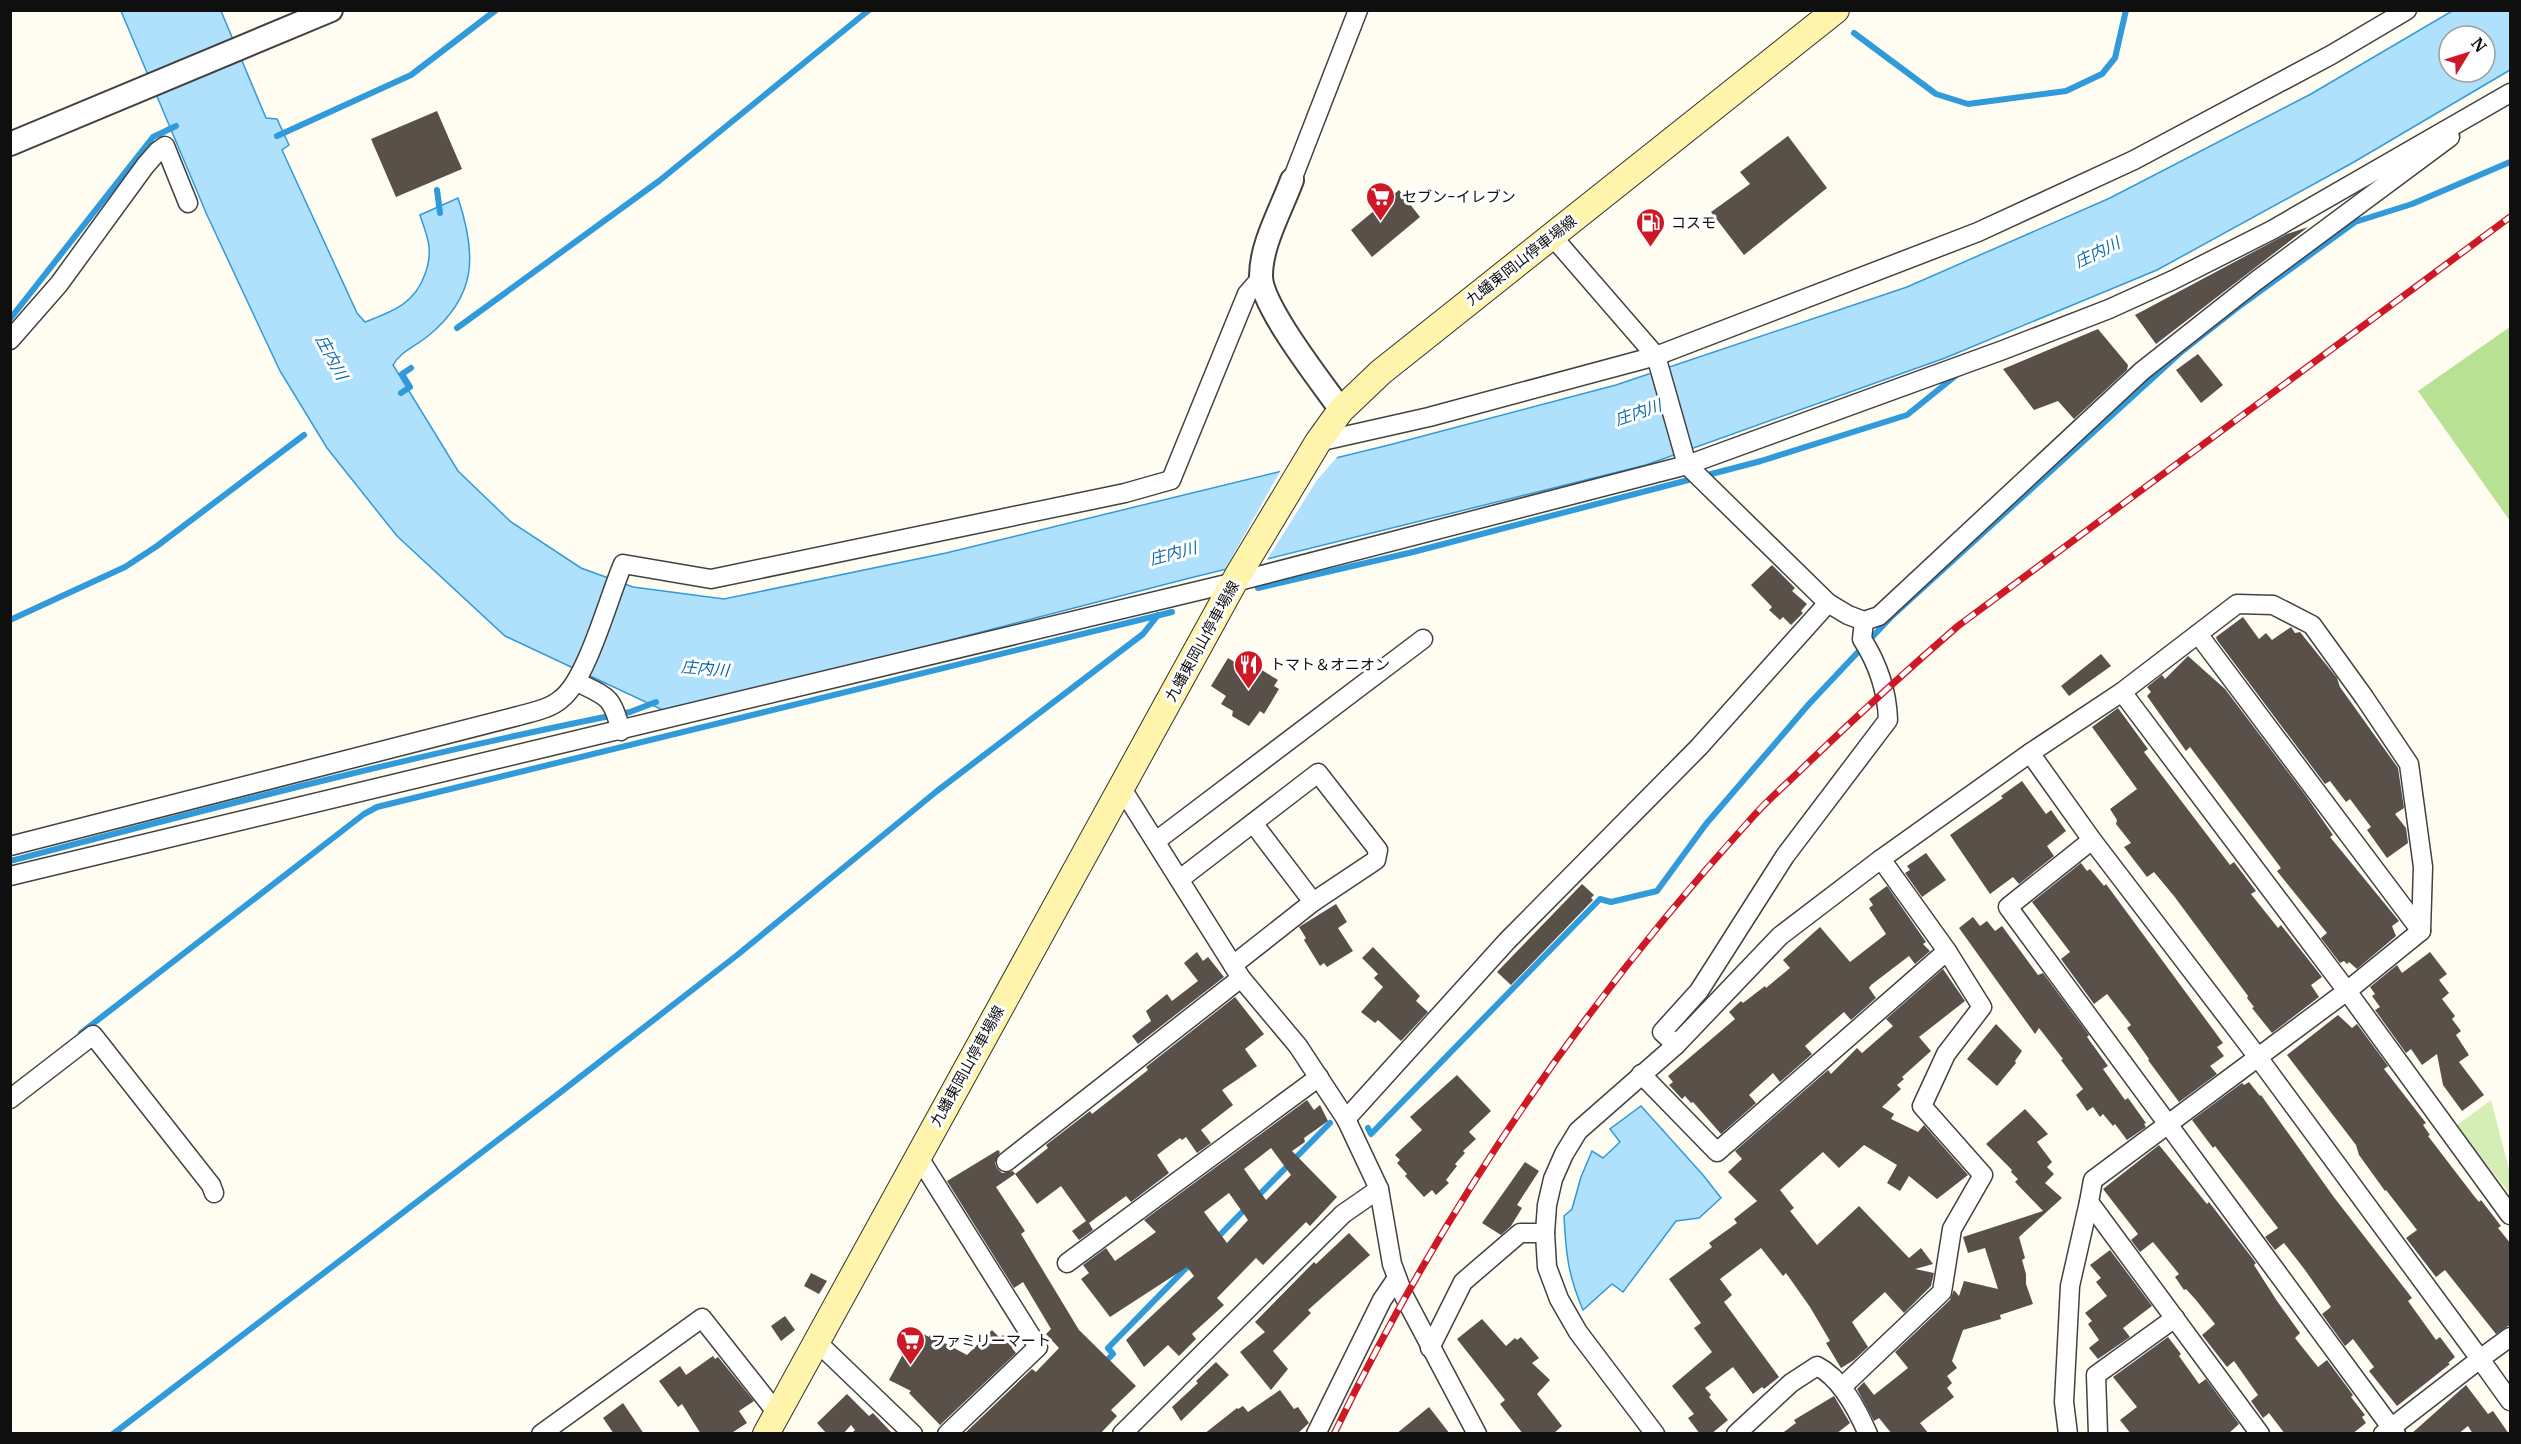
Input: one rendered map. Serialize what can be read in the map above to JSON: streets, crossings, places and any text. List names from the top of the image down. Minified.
{"streets":{"main road":["九蟠東岡山停車場線"]},"water":["庄内川"],"places":{"supermarket":["セブン-イレブン","ファミリーマート"],"fuel station":["コスモ"],"restaurant":["トマト＆オニオン"]},"north":"top right"}
